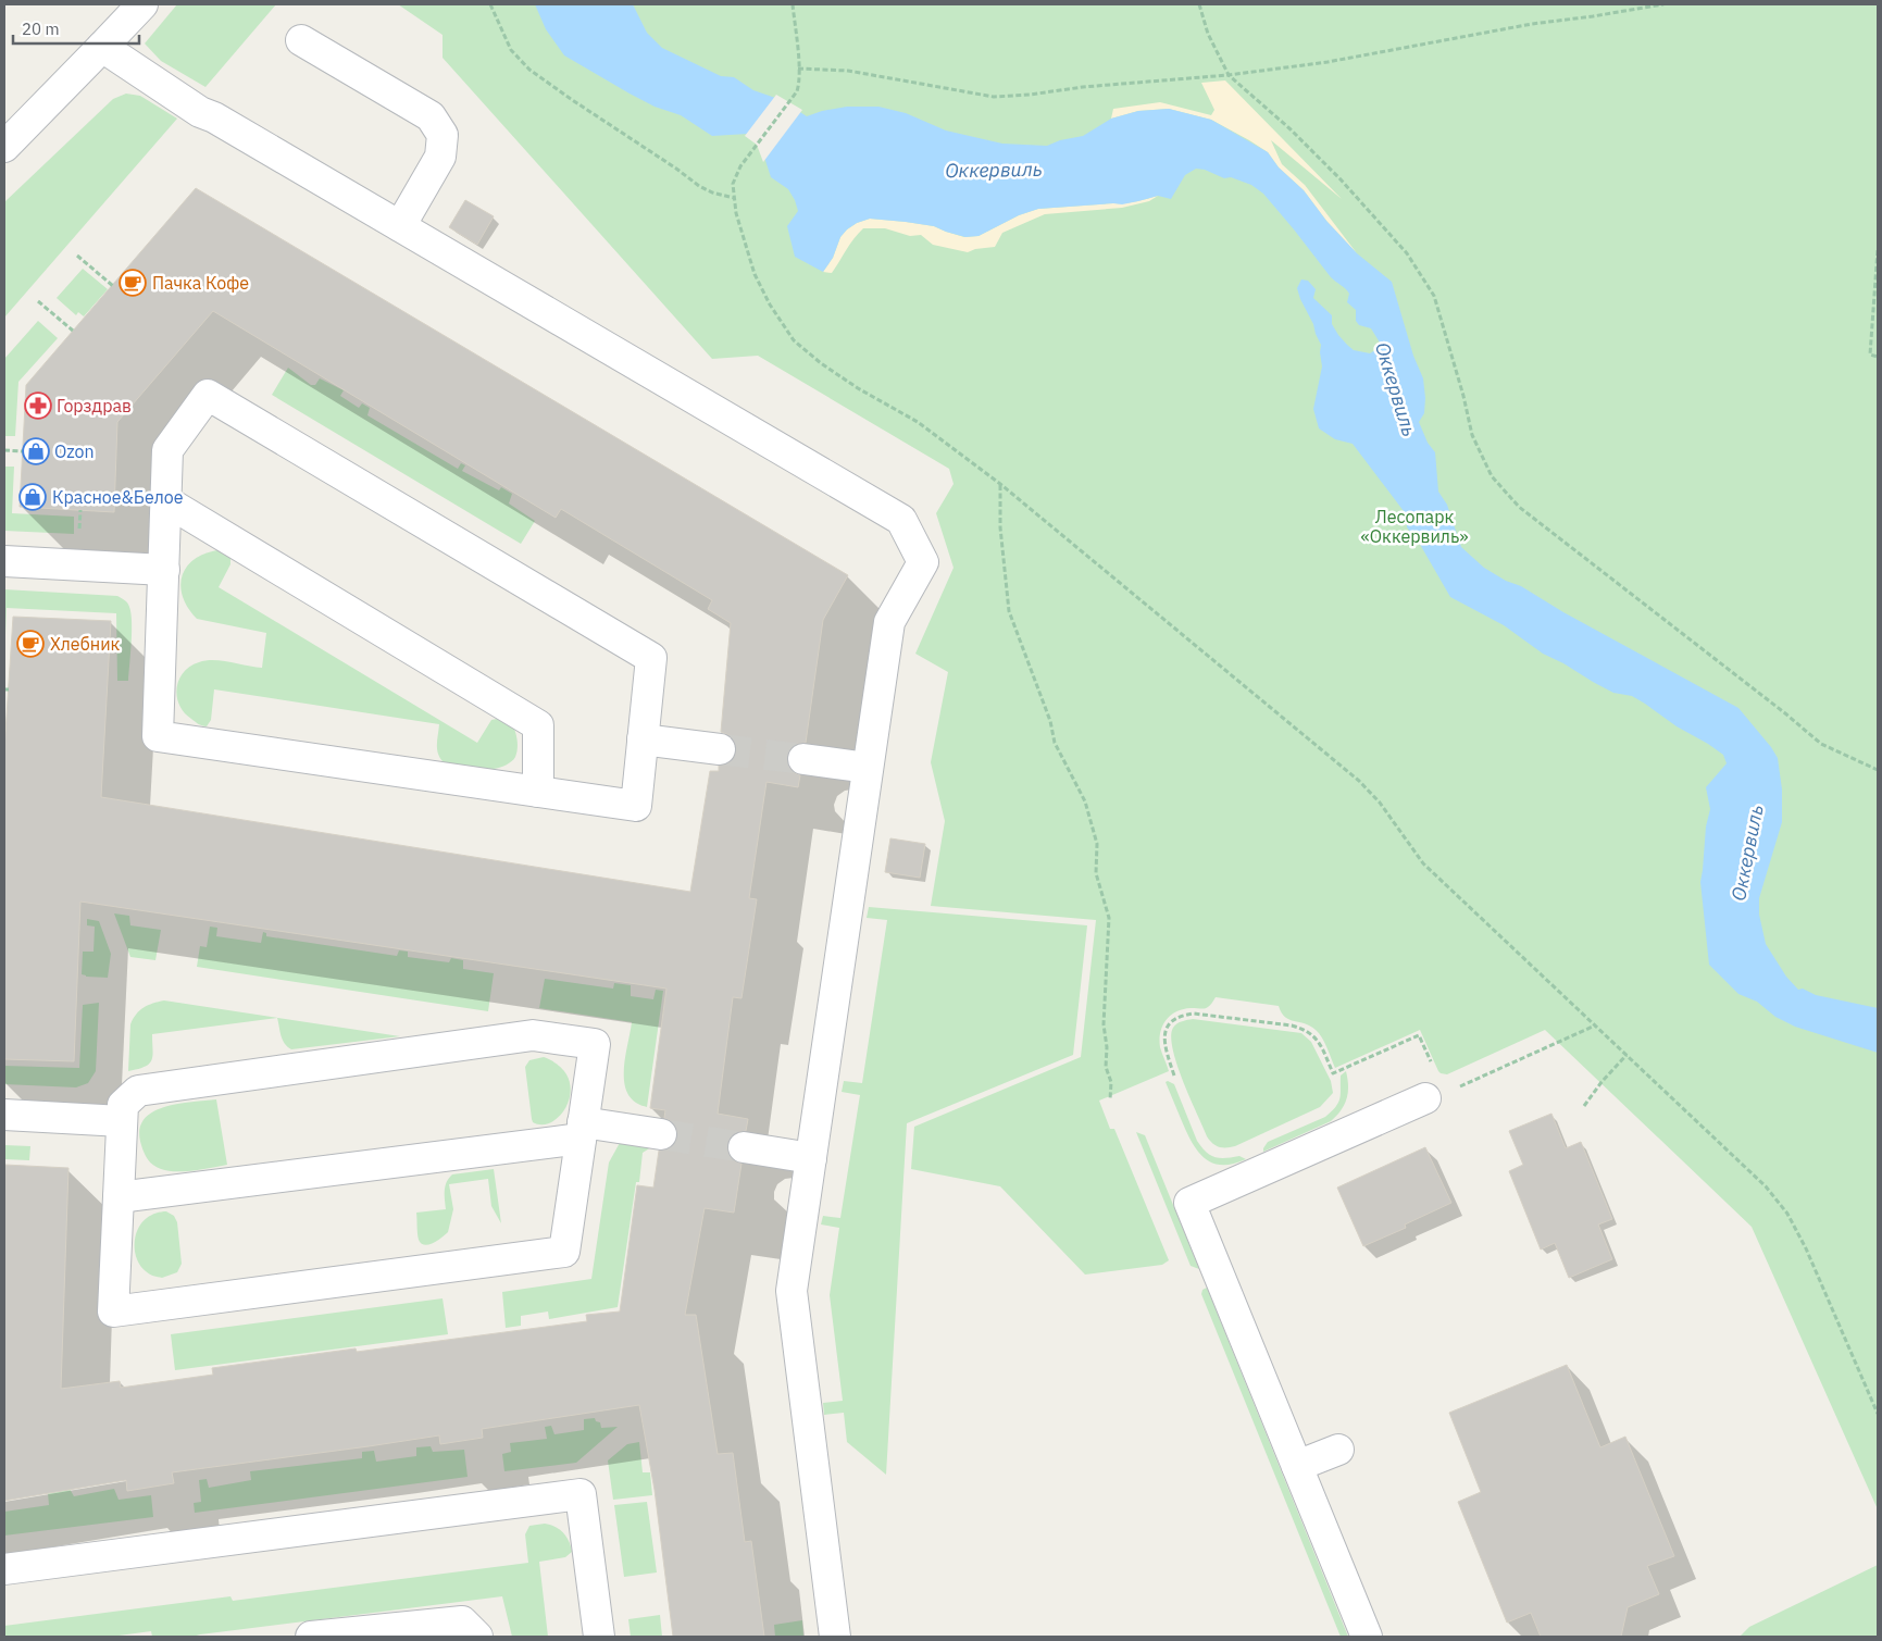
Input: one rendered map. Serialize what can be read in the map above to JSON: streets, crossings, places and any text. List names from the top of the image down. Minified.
{"water":["Оккервиль"],"parks":["Лесопарк «Оккервиль»"],"places":{"cafe":["Пачка Кофе","Хлебник"],"pharmacy":["Горздрав"],"shop":["Ozon","Красное&Белое"]},"scale_bar":"20 m"}
